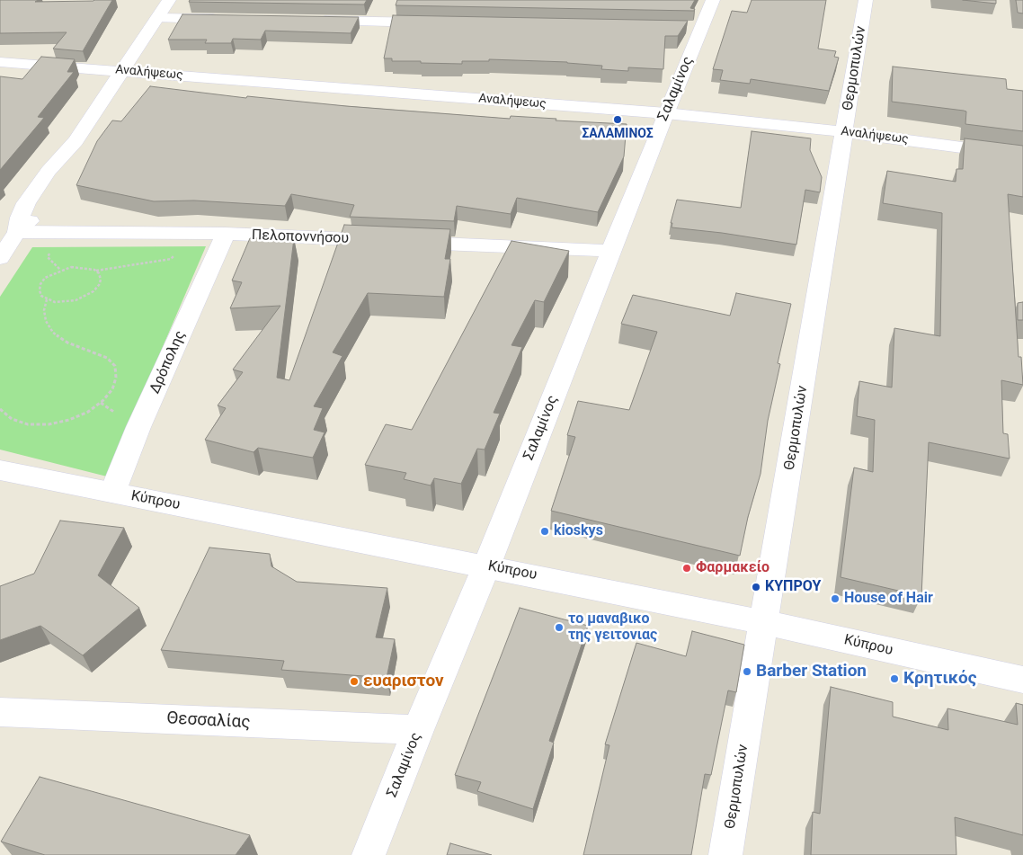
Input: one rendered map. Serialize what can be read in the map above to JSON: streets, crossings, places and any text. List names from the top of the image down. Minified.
{"streets":{"street":["Θερμοπυλών","Αναλήψεως","Σαλαμίνος","Πελοποννήσου","Δρόπολης","Κύπρου","Θεσσαλίας"]},"crossings":[["Θερμοπυλών","Αναλήψεως"],["Θερμοπυλών","Κύπρου"],["Αναλήψεως","Σαλαμίνος"],["Σαλαμίνος","Πελοποννήσου"],["Σαλαμίνος","Κύπρου"],["Σαλαμίνος","Θεσσαλίας"],["Πελοποννήσου","Δρόπολης"],["Δρόπολης","Κύπρου"]],"places":["ΣΑΛΑΜΙΝΟΣ","kioskys","Φαρμακείο","ΚΥΠΡΟΥ","House of Hair","το μαναβικο της γειτονιας","Barber Station","Κρητικός","ευαριστον"]}
